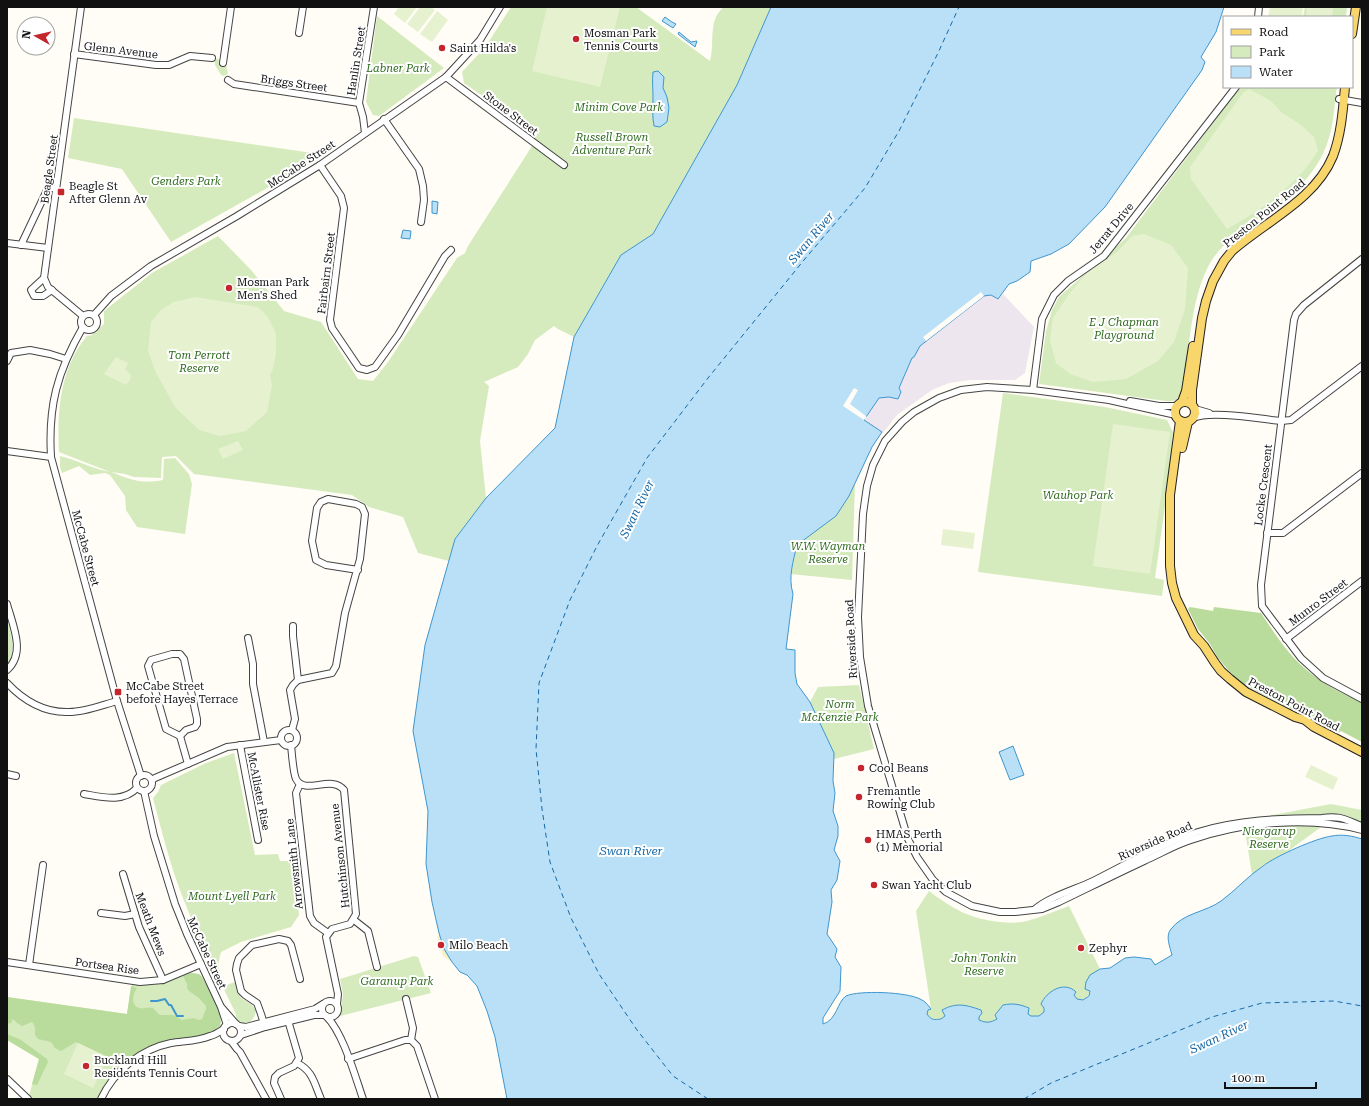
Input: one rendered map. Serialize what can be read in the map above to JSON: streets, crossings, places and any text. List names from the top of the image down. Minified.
{"streets":{"main road":["Preston Point Road"],"street":["Glenn Avenue","Hanlin Street","Briggs Street","Stone Street","McCabe Street","Beagle Street","Jerrat Drive","Fairbairn Street","Locke Crescent","Munro Street","Riverside Road","McAllister Rise","Hutchinson Avenue","Arrowsmith Lane","Meath Mews","Portsea Rise"]},"crossings":[["Glenn Avenue","Beagle Street"],["Hanlin Street","Briggs Street"],["Hanlin Street","McCabe Street"],["Stone Street","McCabe Street"],["McCabe Street","Fairbairn Street"],["McCabe Street","Portsea Rise"],["Jerrat Drive","Riverside Road"],["Locke Crescent","Munro Street"],["Hutchinson Avenue","Arrowsmith Lane"],["Meath Mews","Portsea Rise"]],"water":["Swan River"],"parks":["Labner Park","Minim Cove Park","Russell Brown Adventure Park","Genders Park","E J Chapman Playground","Tom Perrott Reserve","Wauhop Park","W.W. Wayman Reserve","Norm McKenzie Park","Niergarup Reserve","Mount Lyell Park","John Tonkin Reserve","Garanup Park"],"places":{"other":["Mosman Park Tennis Courts","Saint Hilda's","Mosman Park Men's Shed","Cool Beans","Fremantle Rowing Club","HMAS Perth (1) Memorial","Swan Yacht Club","Milo Beach","Zephyr","Buckland Hill Residents Tennis Court"],"transit":["Beagle St After Glenn Av","McCabe Street before Hayes Terrace"]},"legend":["Road","Park","Water"],"scale_bar":"100 m","north":"left"}
